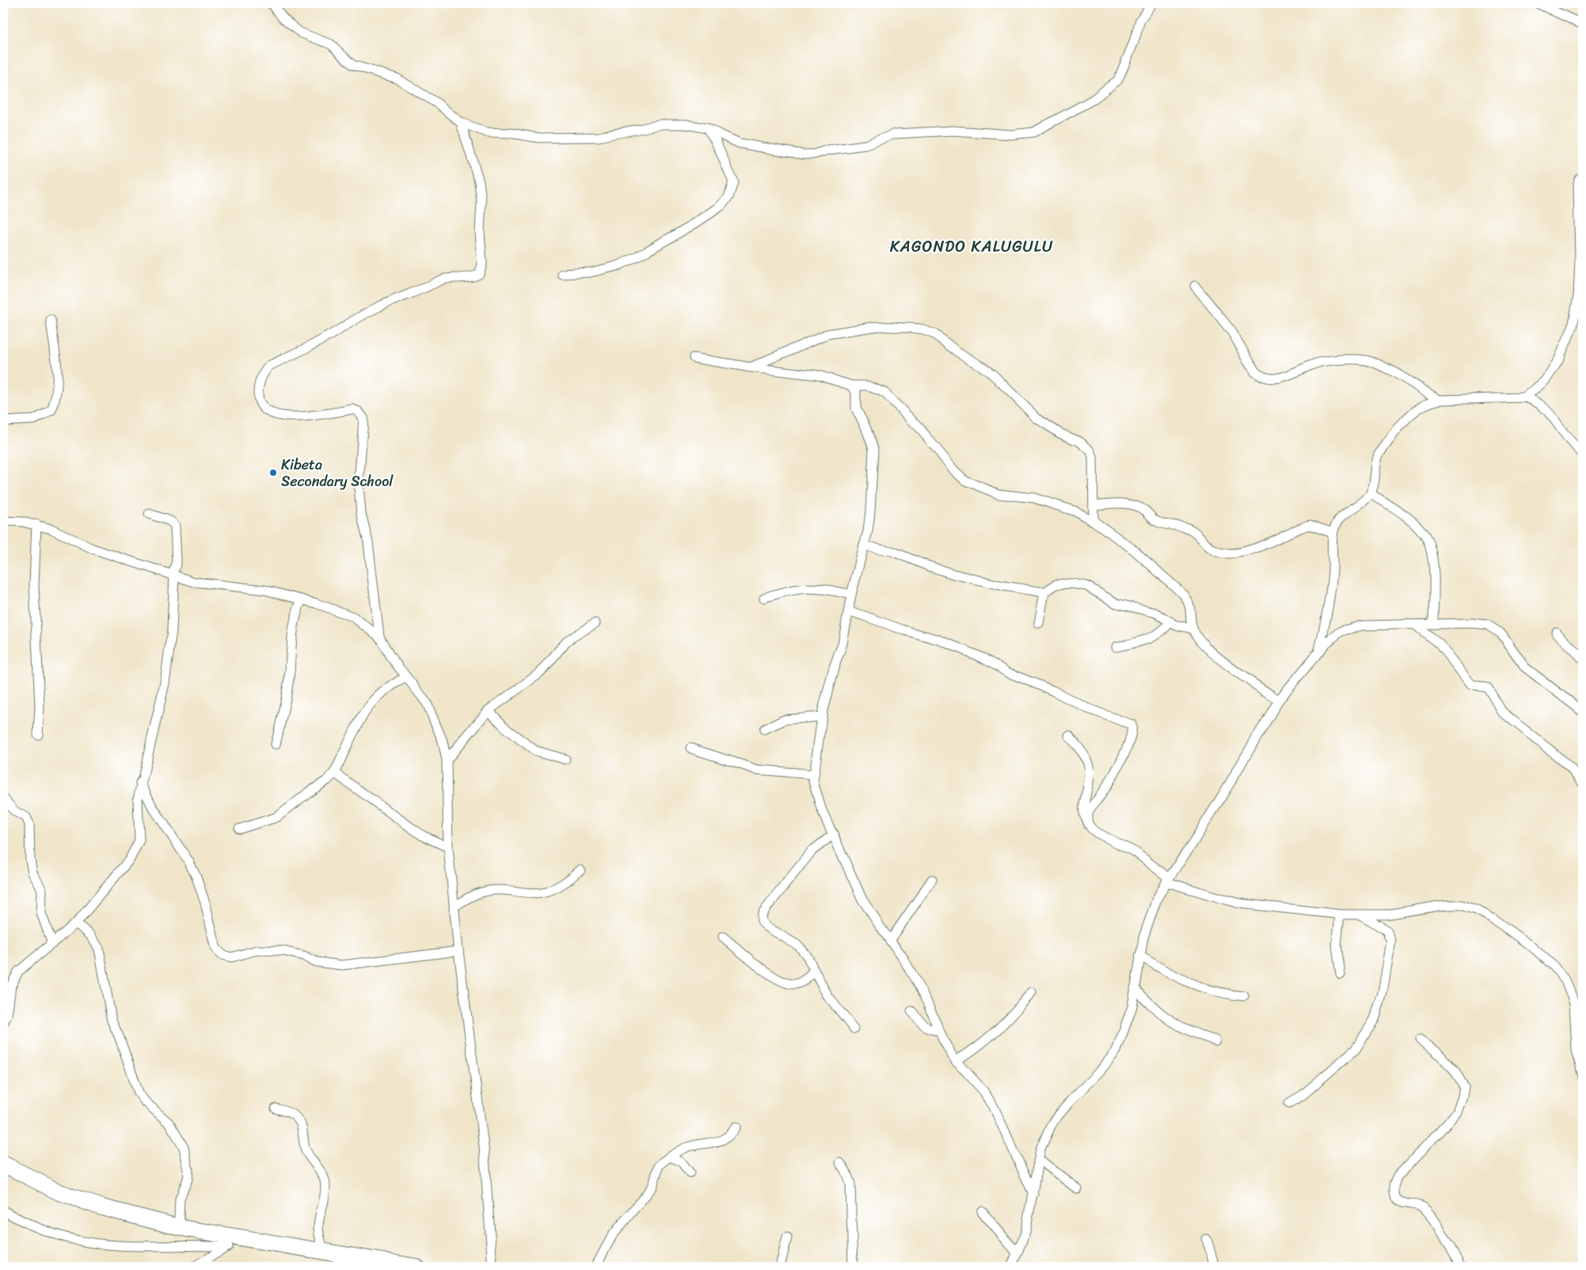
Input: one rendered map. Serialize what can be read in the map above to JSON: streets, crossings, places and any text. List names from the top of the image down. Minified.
{"districts":["KAGONDO KALUGULU"],"places":["Kibeta Secondary School"]}
